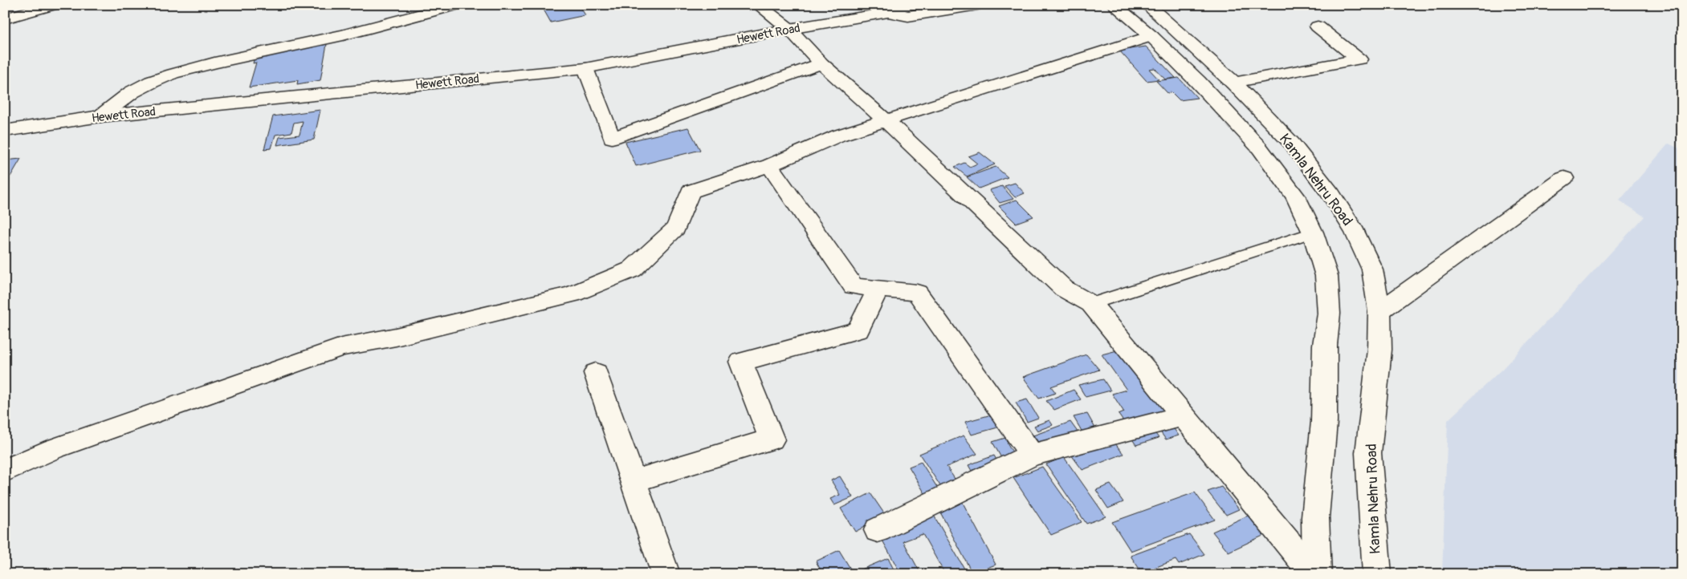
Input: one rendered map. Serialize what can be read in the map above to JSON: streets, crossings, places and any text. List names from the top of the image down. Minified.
{"streets":{"street":["Hewett Road","Kamla Nehru Road"]}}
